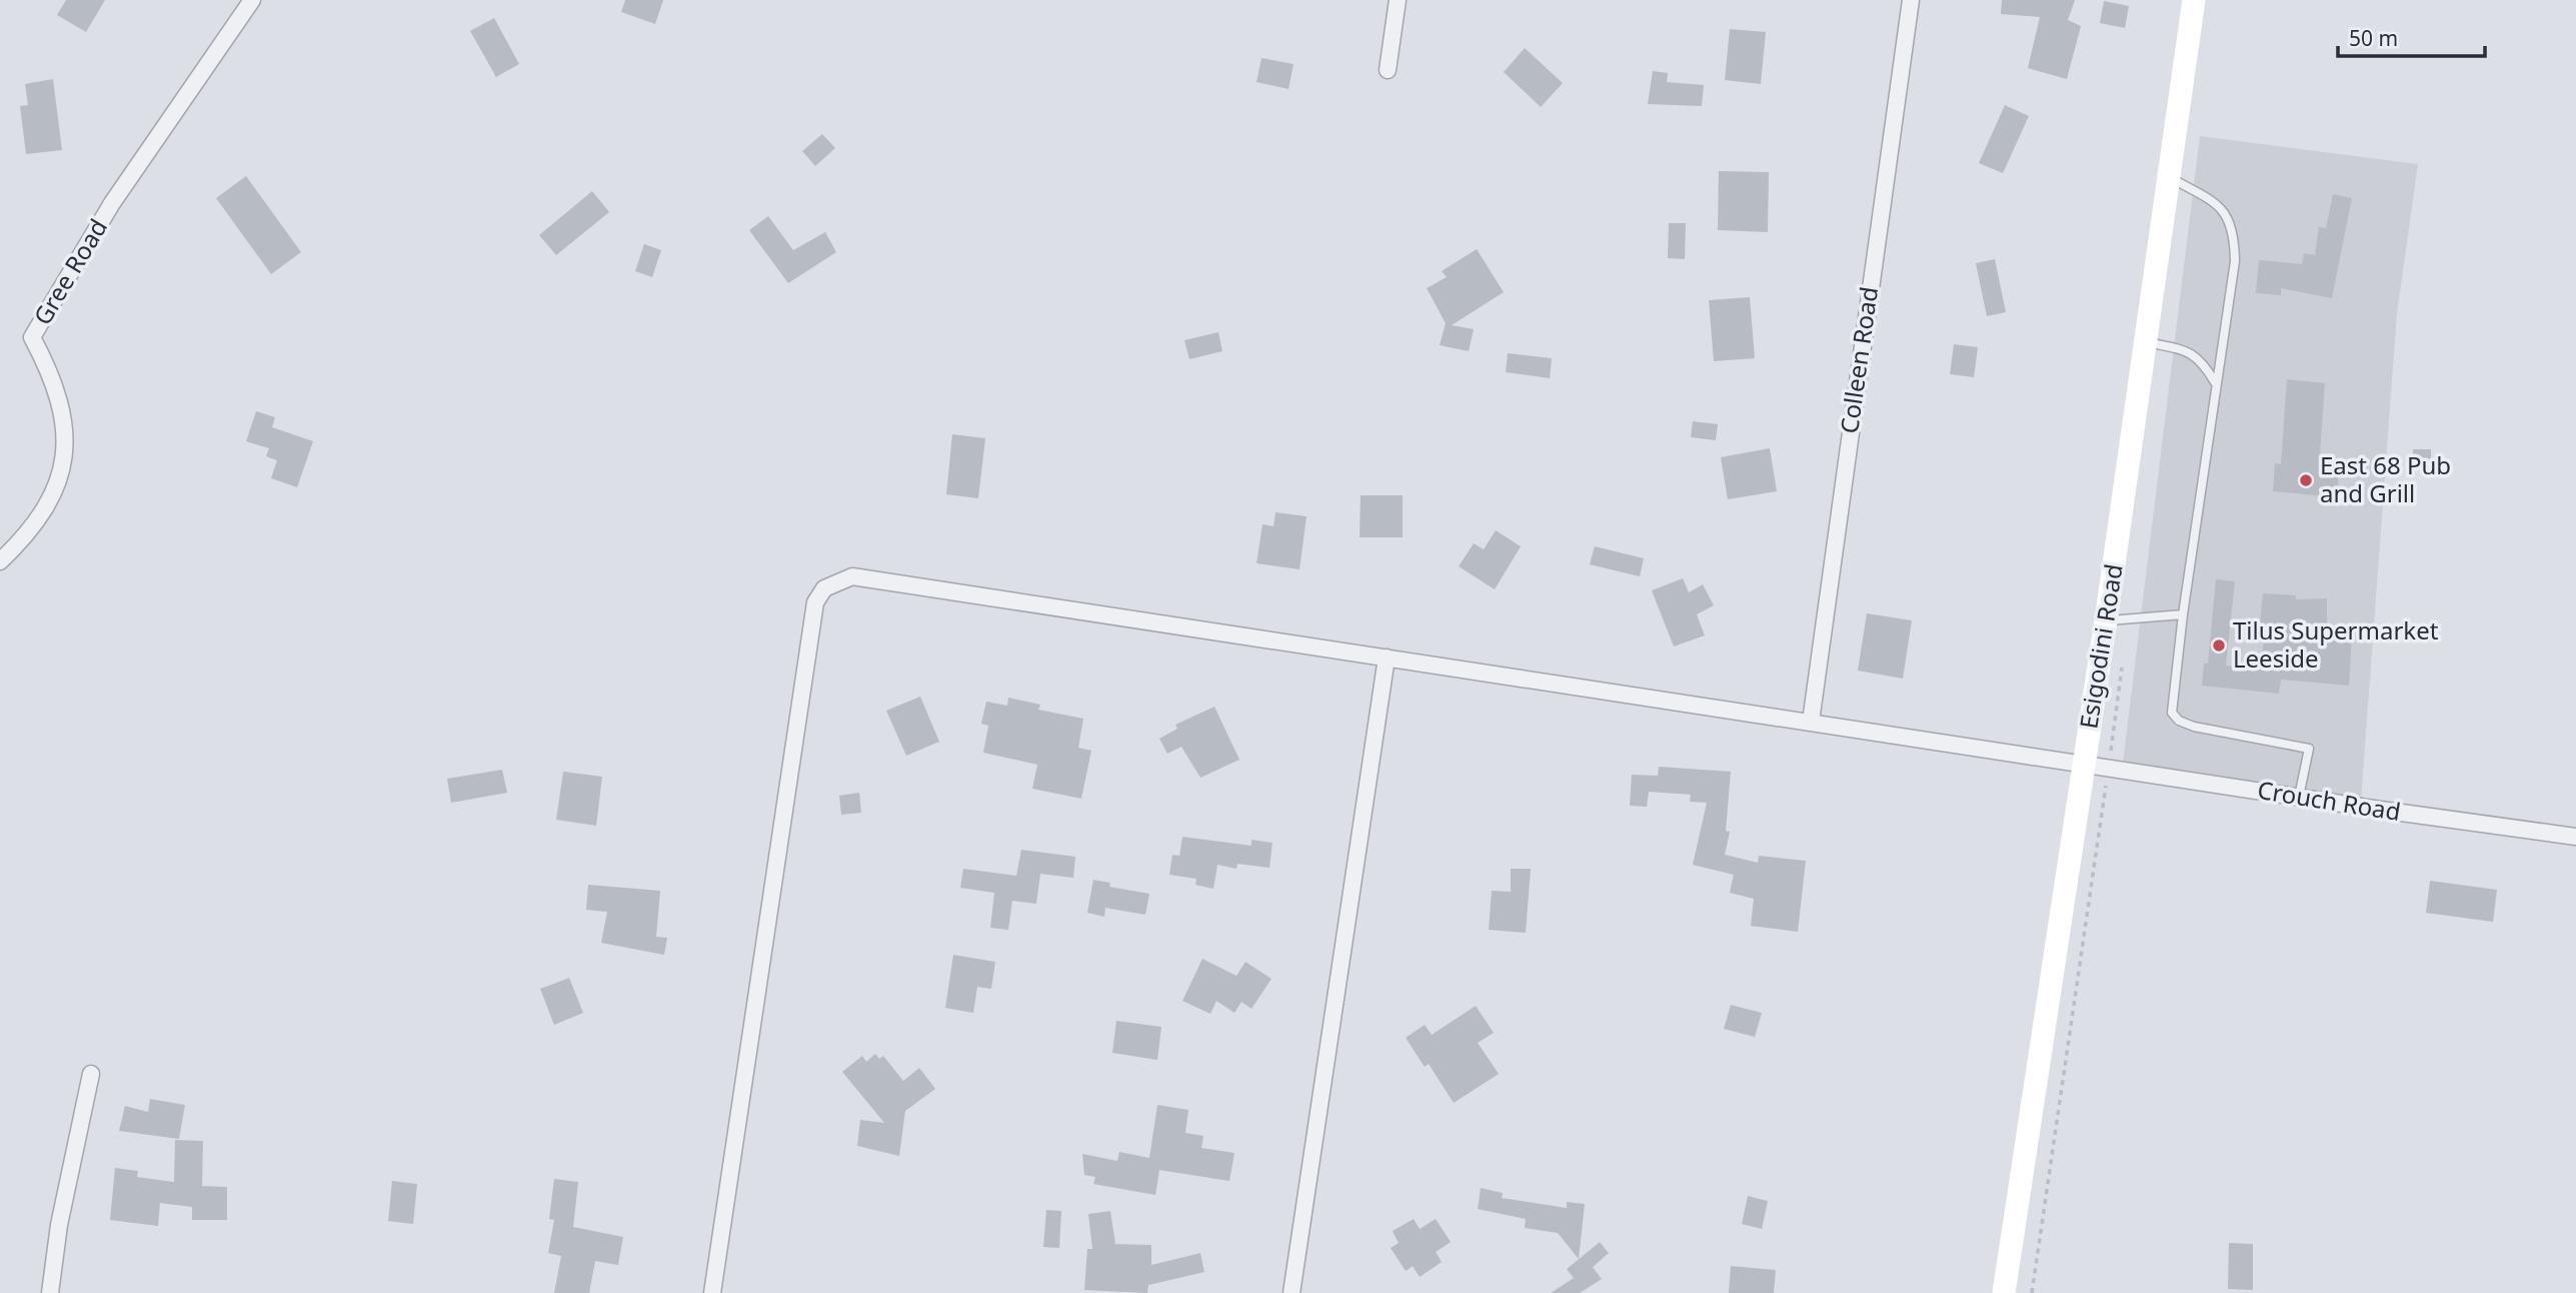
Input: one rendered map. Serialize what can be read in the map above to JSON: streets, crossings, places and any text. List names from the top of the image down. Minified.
{"streets":{"main road":["Esigodini Road"],"street":["Gree Road","Colleen Road","Crouch Road"]},"crossings":[["Colleen Road","Crouch Road"],["Esigodini Road","Crouch Road"]],"places":["East 68 Pub and Grill","Tilus Supermarket Leeside"],"scale_bar":"50 m"}
